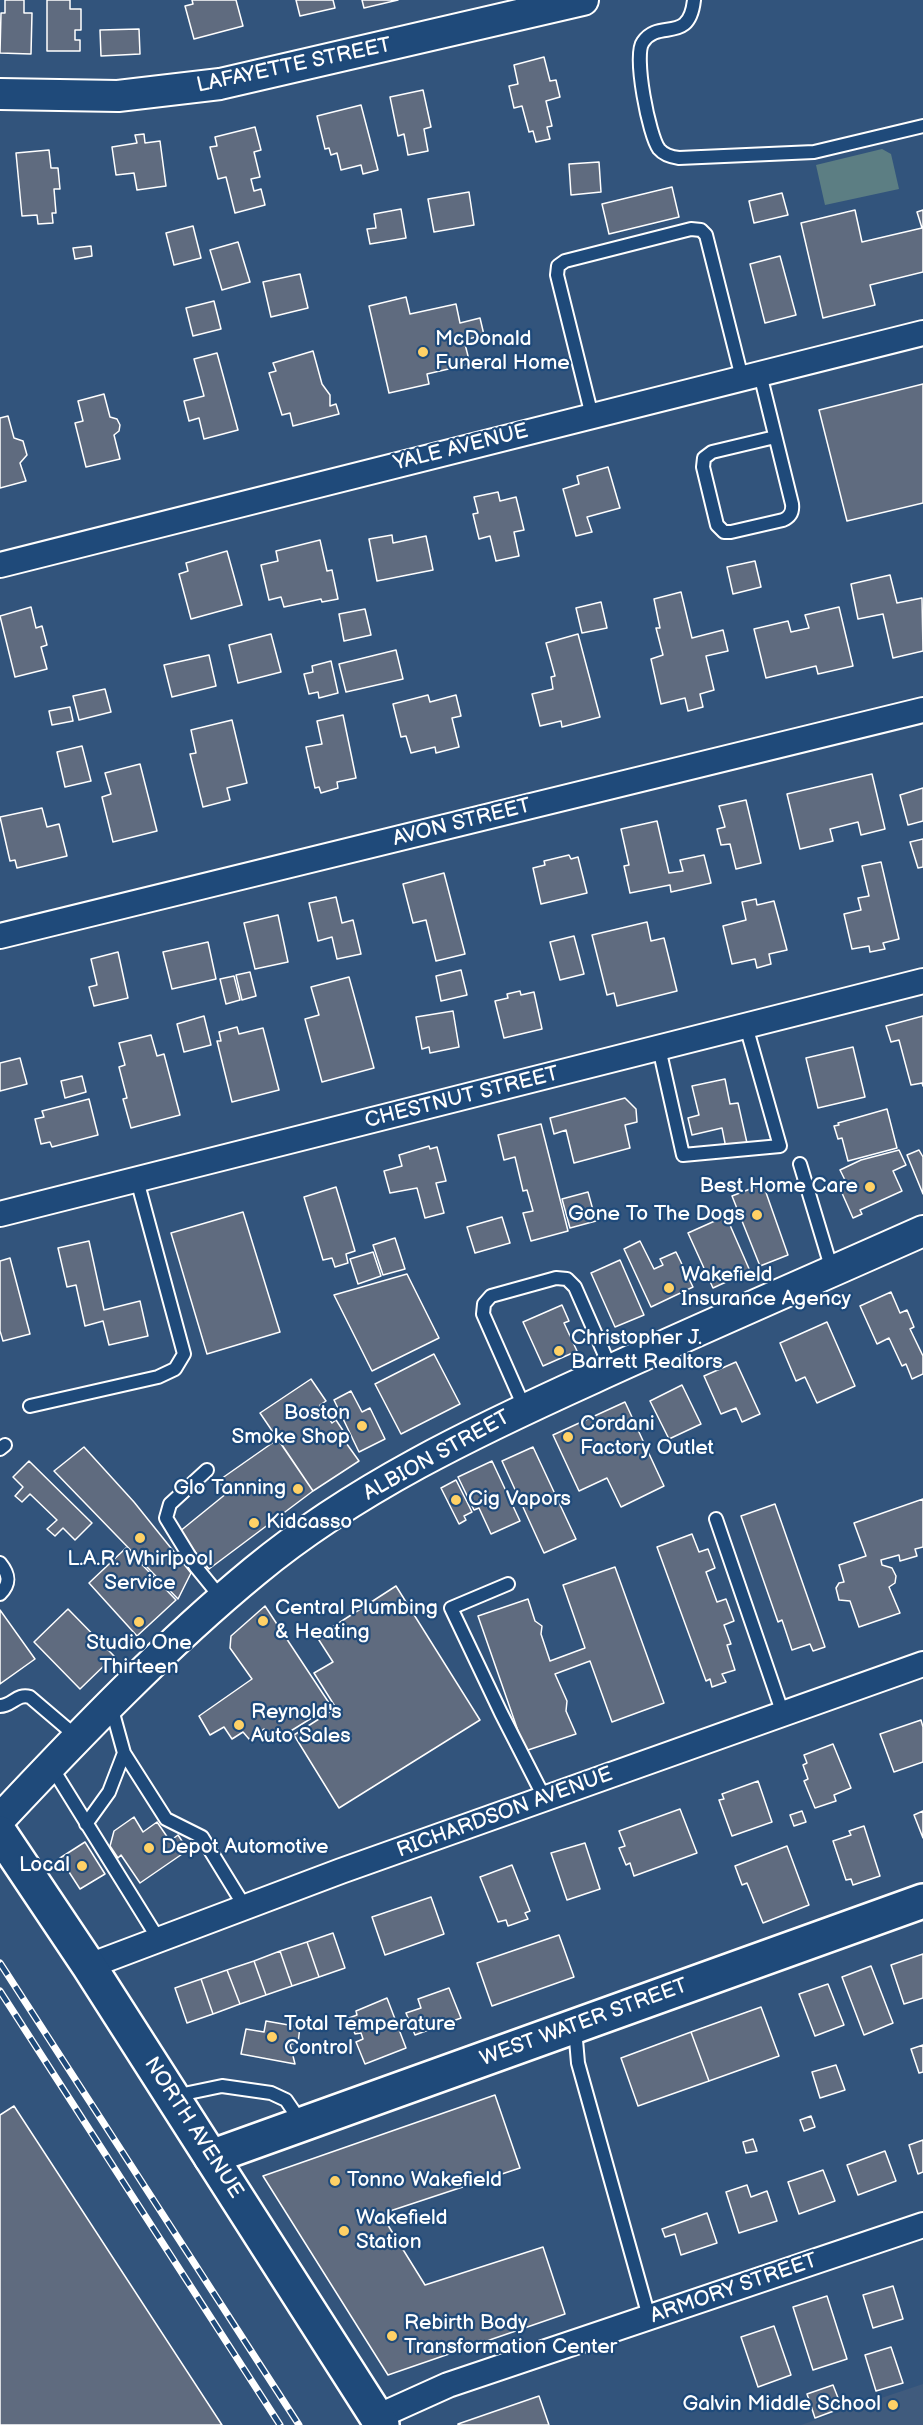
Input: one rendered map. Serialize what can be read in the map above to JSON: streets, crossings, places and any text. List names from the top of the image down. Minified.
{"streets":{"main road":["WEST WATER STREET","NORTH AVENUE"],"street":["LAFAYETTE STREET","YALE AVENUE","AVON STREET","CHESTNUT STREET","ALBION STREET","RICHARDSON AVENUE","ARMORY STREET"]},"crossings":[["RICHARDSON AVENUE","NORTH AVENUE"],["WEST WATER STREET","NORTH AVENUE"],["NORTH AVENUE","ARMORY STREET"]],"places":["McDonald Funeral Home","Best Home Care","Gone To The Dogs","Wakefield Insurance Agency","Christopher J. Barrett Realtors","Boston Smoke Shop","Cordani Factory Outlet","Glo Tanning","Cig Vapors","Kidcasso","L.A.R. Whirlpool Service","Central Plumbing & Heating","Studio One Thirteen","Reynold's Auto Sales","Depot Automotive","Local","Total Temperature Control","Tonno Wakefield","Wakefield Station","Rebirth Body Transformation Center","Galvin Middle School"]}
